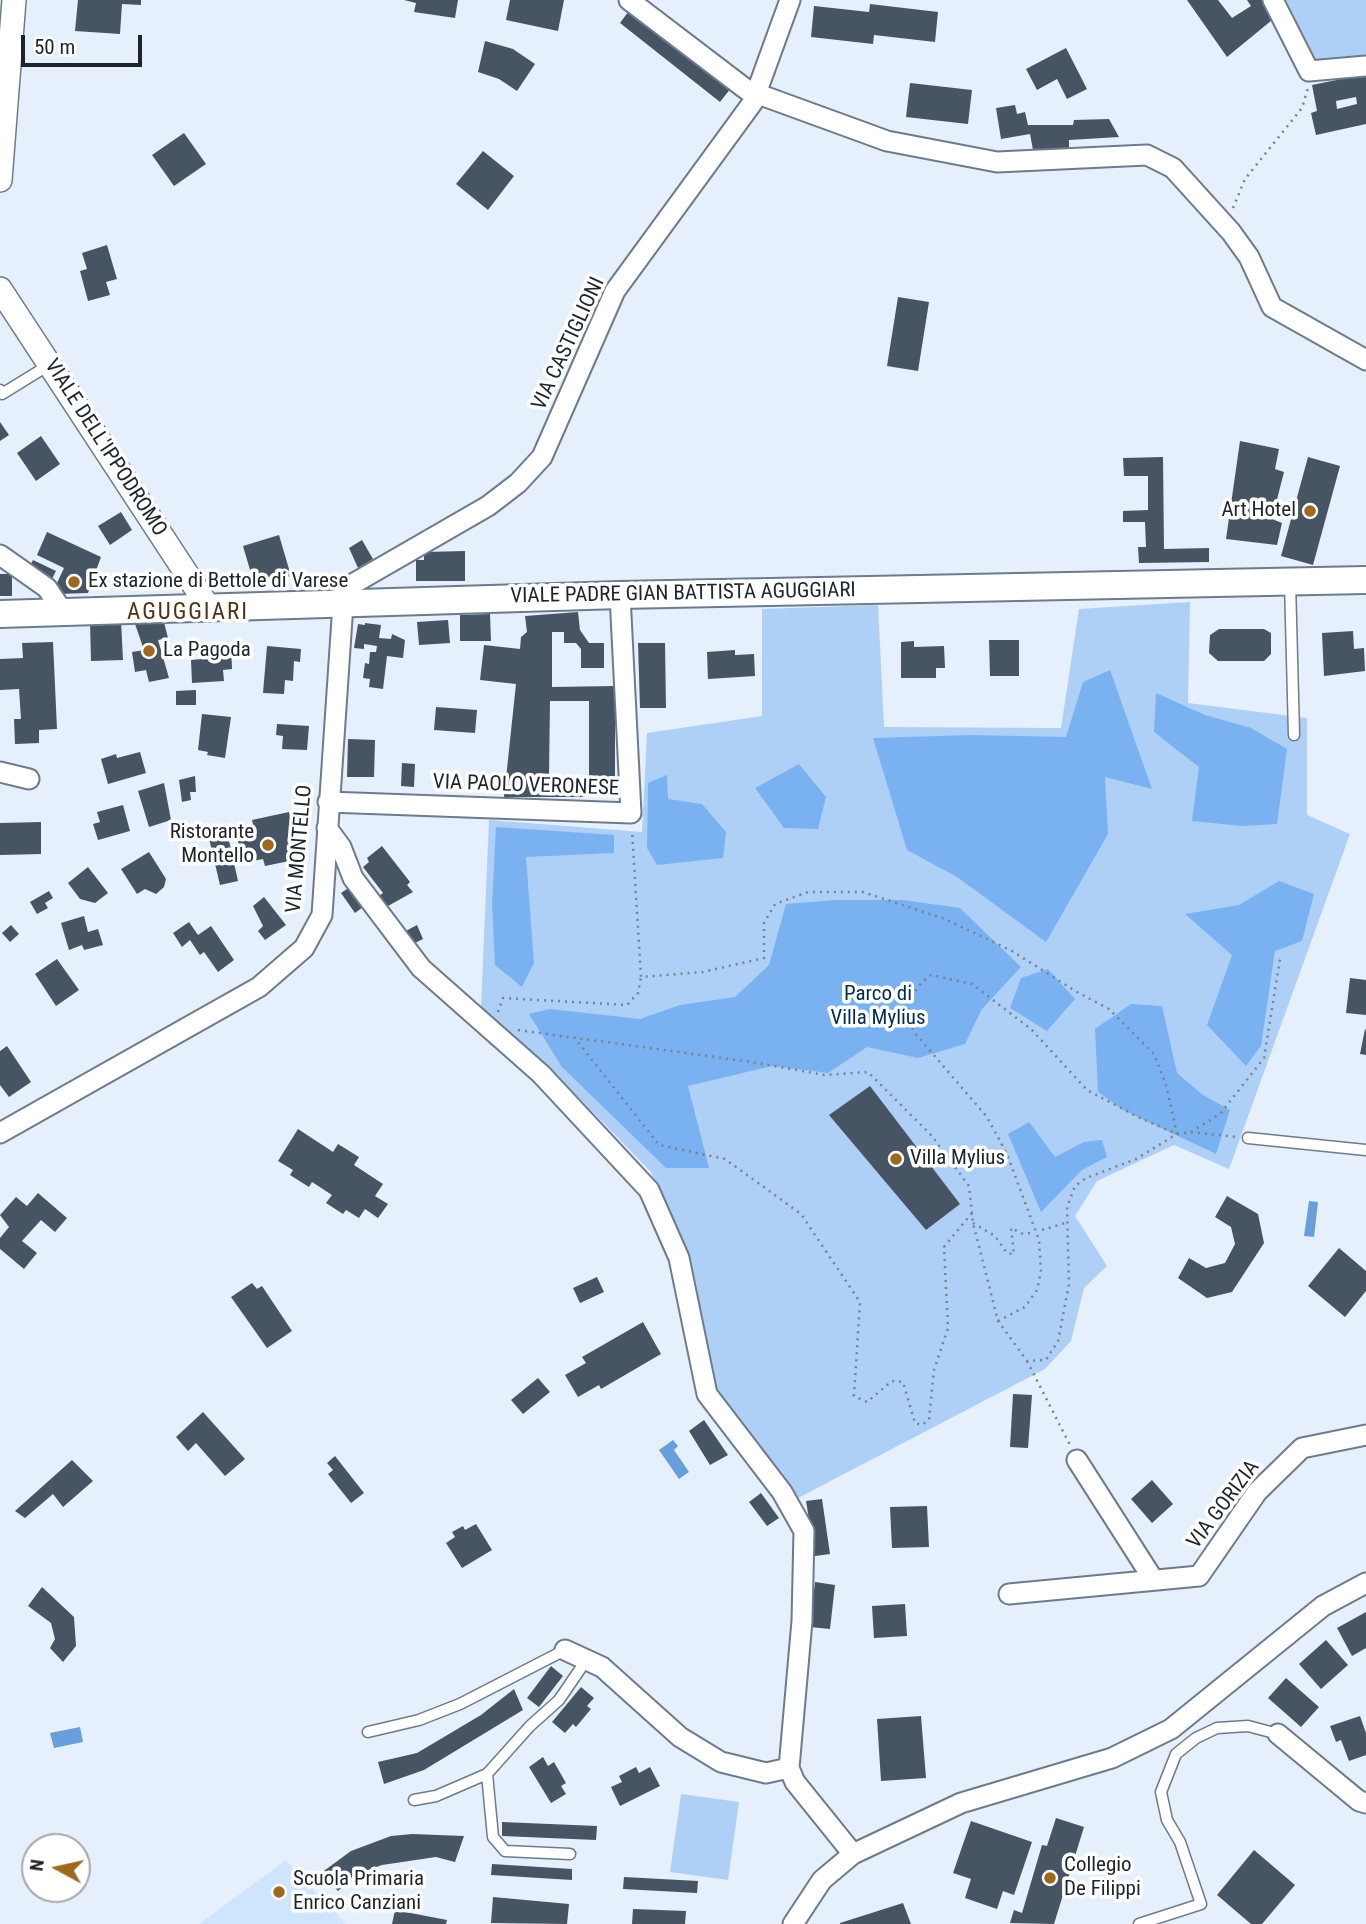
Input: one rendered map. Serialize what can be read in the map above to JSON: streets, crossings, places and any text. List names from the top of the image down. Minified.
{"streets":{"main road":["VIALE PADRE GIAN BATTISTA AGUGGIARI"],"street":["VIA CASTIGLIONI","VIALE DELL'IPPODROMO","VIA PAOLO VERONESE","VIA MONTELLO","VIA GORIZIA"]},"crossings":[["VIA CASTIGLIONI","VIALE PADRE GIAN BATTISTA AGUGGIARI"],["VIA CASTIGLIONI","VIA MONTELLO"],["VIALE DELL'IPPODROMO","VIALE PADRE GIAN BATTISTA AGUGGIARI"],["VIALE PADRE GIAN BATTISTA AGUGGIARI","VIA PAOLO VERONESE"],["VIALE PADRE GIAN BATTISTA AGUGGIARI","VIA MONTELLO"],["VIA PAOLO VERONESE","VIA MONTELLO"]],"districts":["AGUGGIARI"],"parks":["Parco di Villa Mylius"],"places":["Art Hotel","Ex stazione di Bettole di Varese","La Pagoda","Ristorante Montello","Villa Mylius","Collegio De Filippi","Scuola Primaria Enrico Canziani"],"scale_bar":"50 m","north":"left"}
